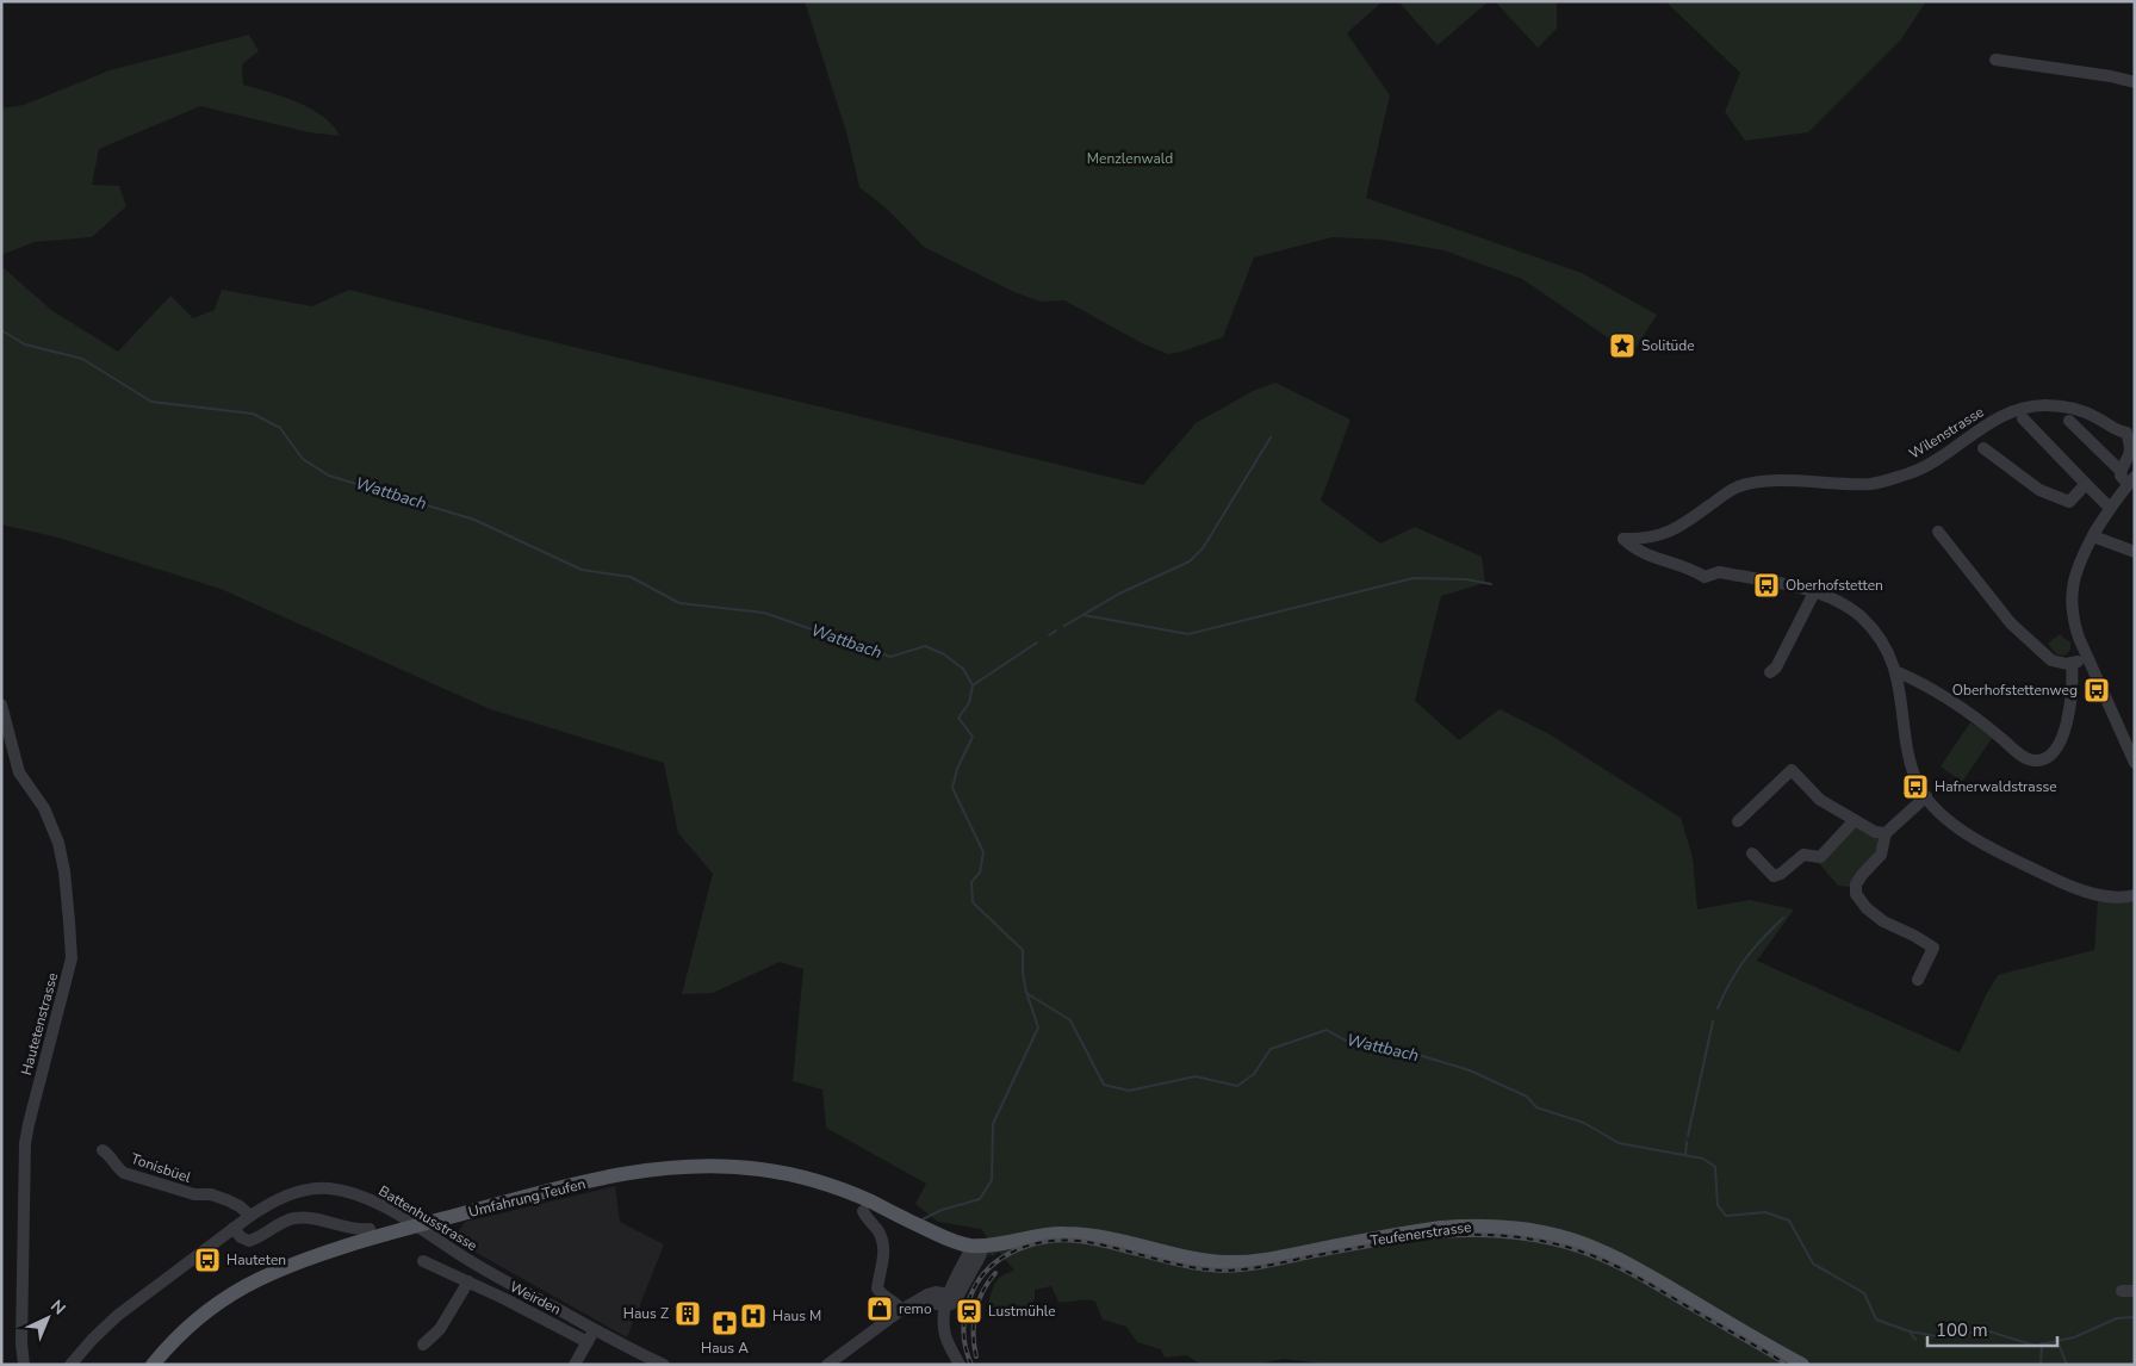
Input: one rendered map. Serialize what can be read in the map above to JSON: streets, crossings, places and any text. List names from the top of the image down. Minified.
{"streets":{"main road":["Umfahrung Teufen","Teufenerstrasse"],"street":["Wilenstrasse","Hautetenstrasse","Tonisbüel","Battenhusstrasse","Weirden"]},"crossings":[["Tonisbüel","Battenhusstrasse"],["Umfahrung Teufen","Teufenerstrasse"]],"water":["Wattbach"],"parks":["Menzlenwald"],"places":{"place":["Solitüde"],"bus stop":["Oberhofstetten","Oberhofstettenweg","Hafnerwaldstrasse","Hauteten"],"shop":["remo"],"station":["Lustmühle"],"building":["Haus Z"],"hospital":["Haus M"],"pharmacy":["Haus A"]},"scale_bar":"100 m","north":"top right"}
